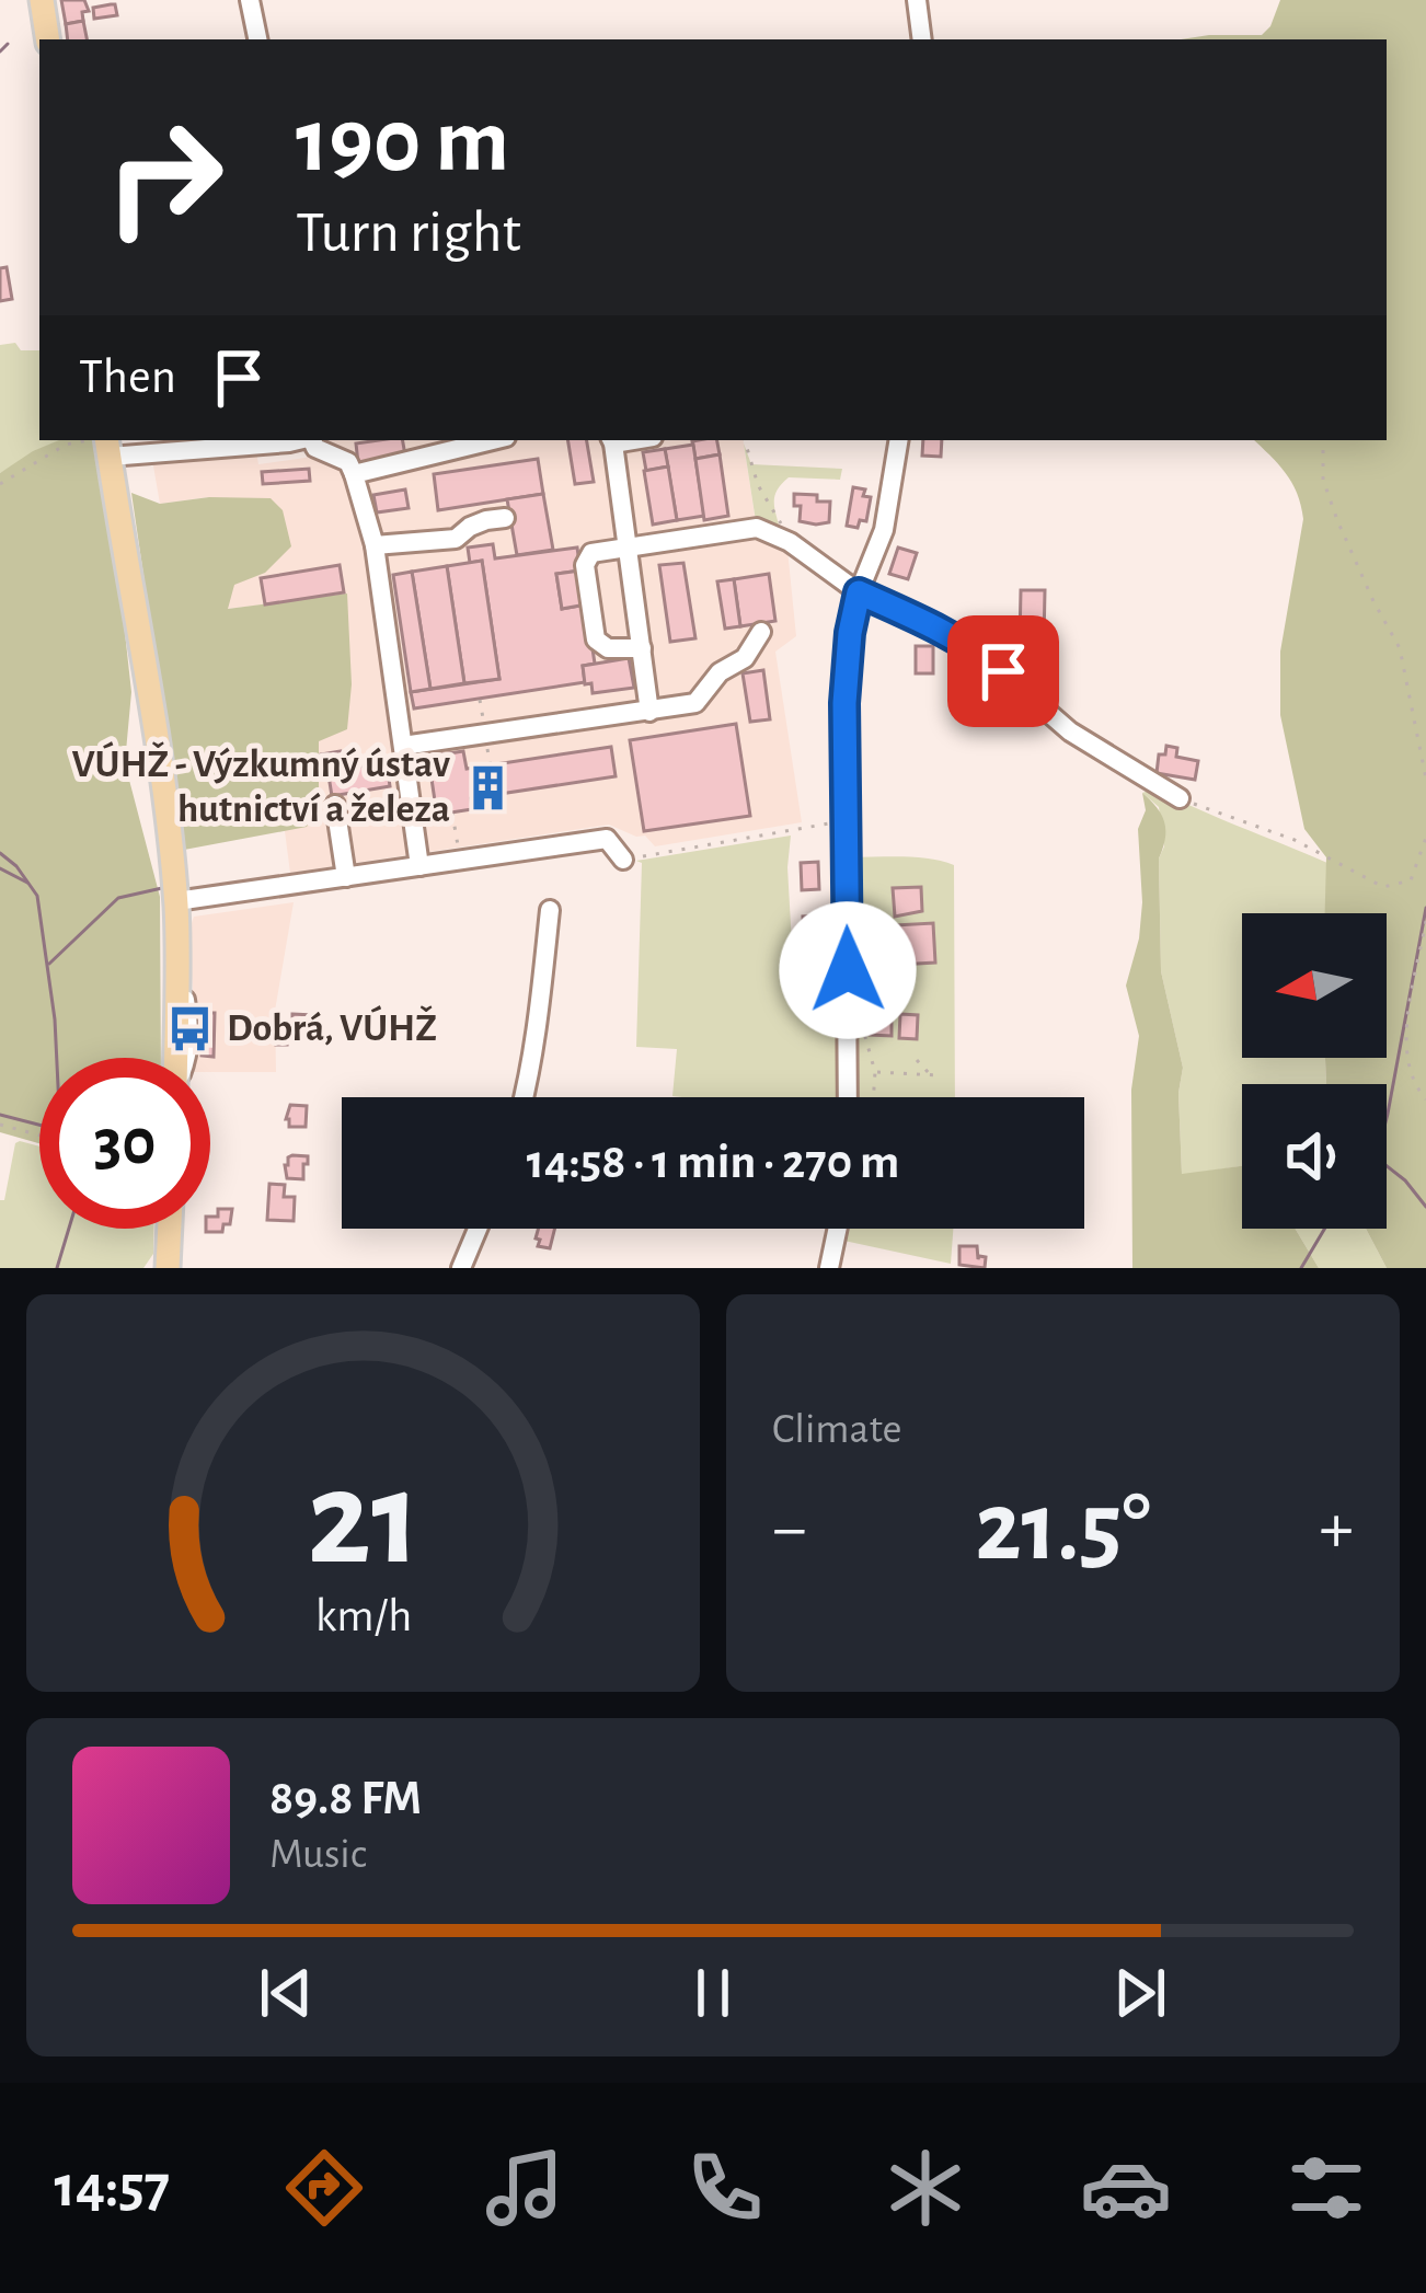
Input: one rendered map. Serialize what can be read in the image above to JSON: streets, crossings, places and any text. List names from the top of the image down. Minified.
{"places":{"building":["VÚHŽ - Výzkumný ústav hutnictví a železa"],"bus stop":["Dobrá, VÚHŽ"]},"north":"left","page":{"turn":["190 m","Turn right"],"then":"Then","limit":"30","trip":"14:58 · 1 min · 270 m","tile":"Climate","heat":["−","21.5°","+"],"song":["89.8 FM","Music"],"tabs":"14:57","gauge":["21","km/h"]}}
